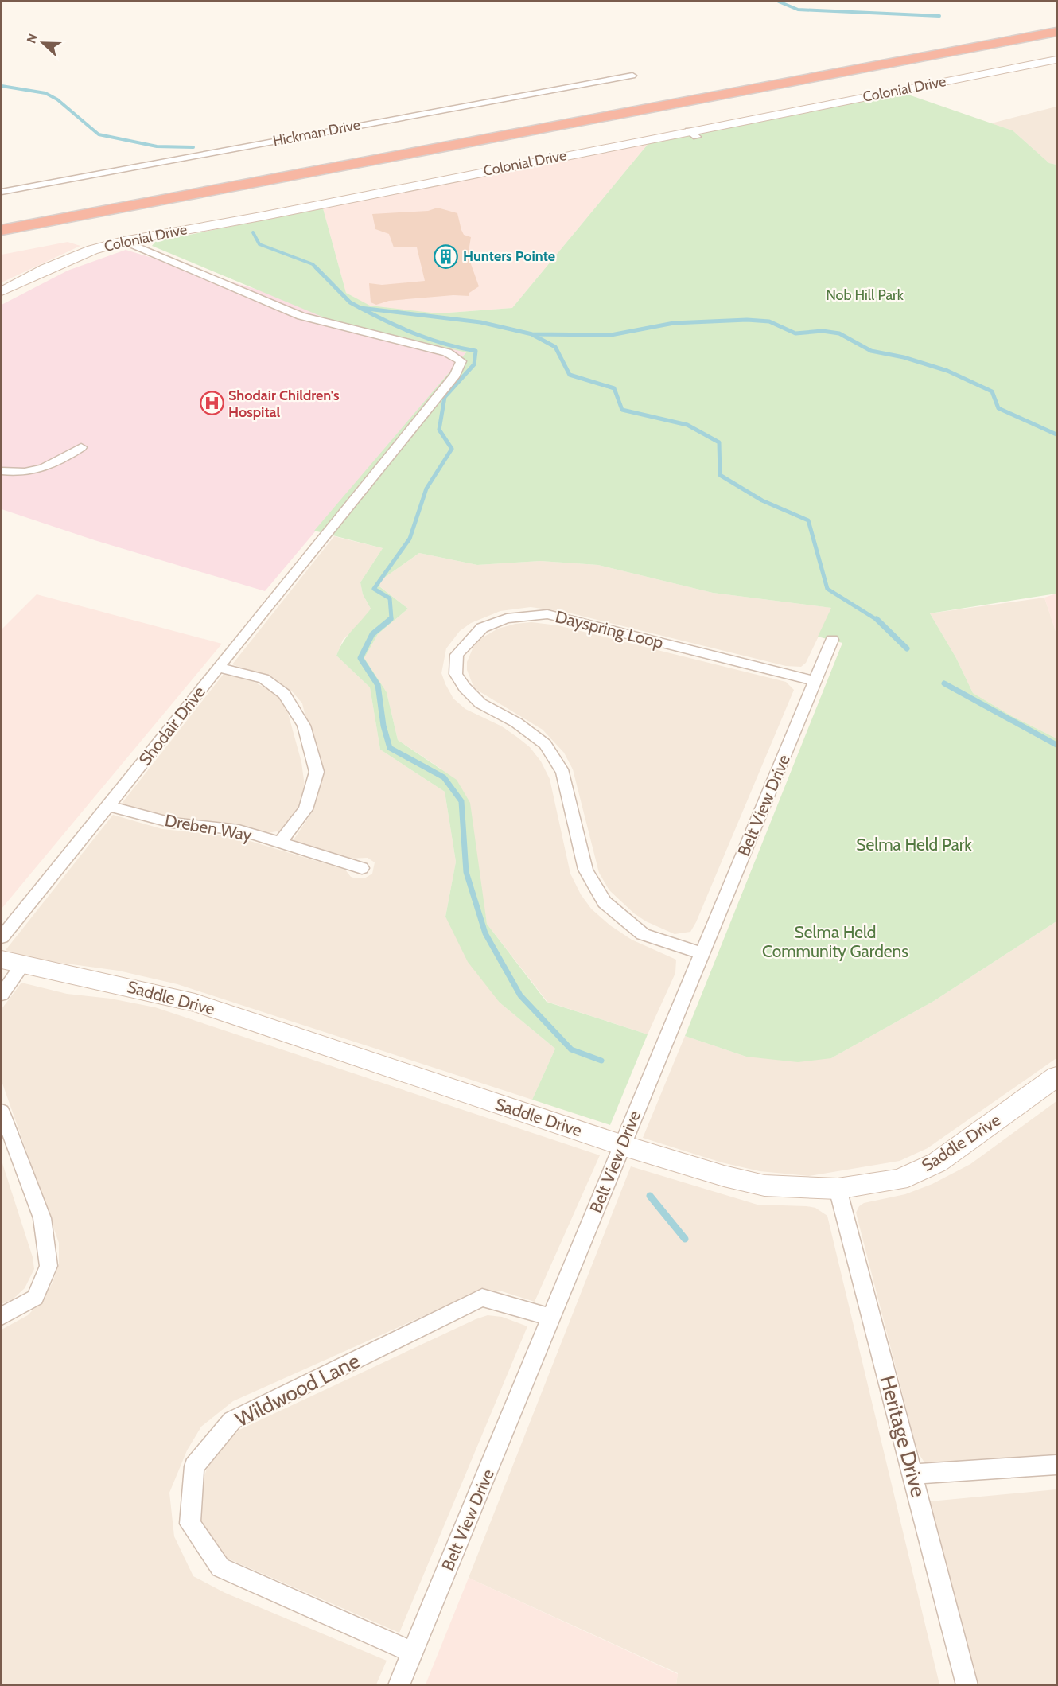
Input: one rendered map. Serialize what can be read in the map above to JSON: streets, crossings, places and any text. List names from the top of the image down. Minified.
{"streets":{"main road":["Colonial Drive","Saddle Drive"],"street":["Hickman Drive","Dayspring Loop","Shodair Drive","Belt View Drive","Dreben Way","Wildwood Lane","Heritage Drive"]},"crossings":[["Colonial Drive","Shodair Drive"],["Dayspring Loop","Belt View Drive"],["Shodair Drive","Dreben Way"],["Belt View Drive","Saddle Drive"],["Belt View Drive","Wildwood Lane"],["Saddle Drive","Heritage Drive"]],"parks":["Nob Hill Park","Selma Held Park","Selma Held Community Gardens"],"places":{"building":["Hunters Pointe"],"hospital":["Shodair Children's Hospital"]},"north":"left"}
